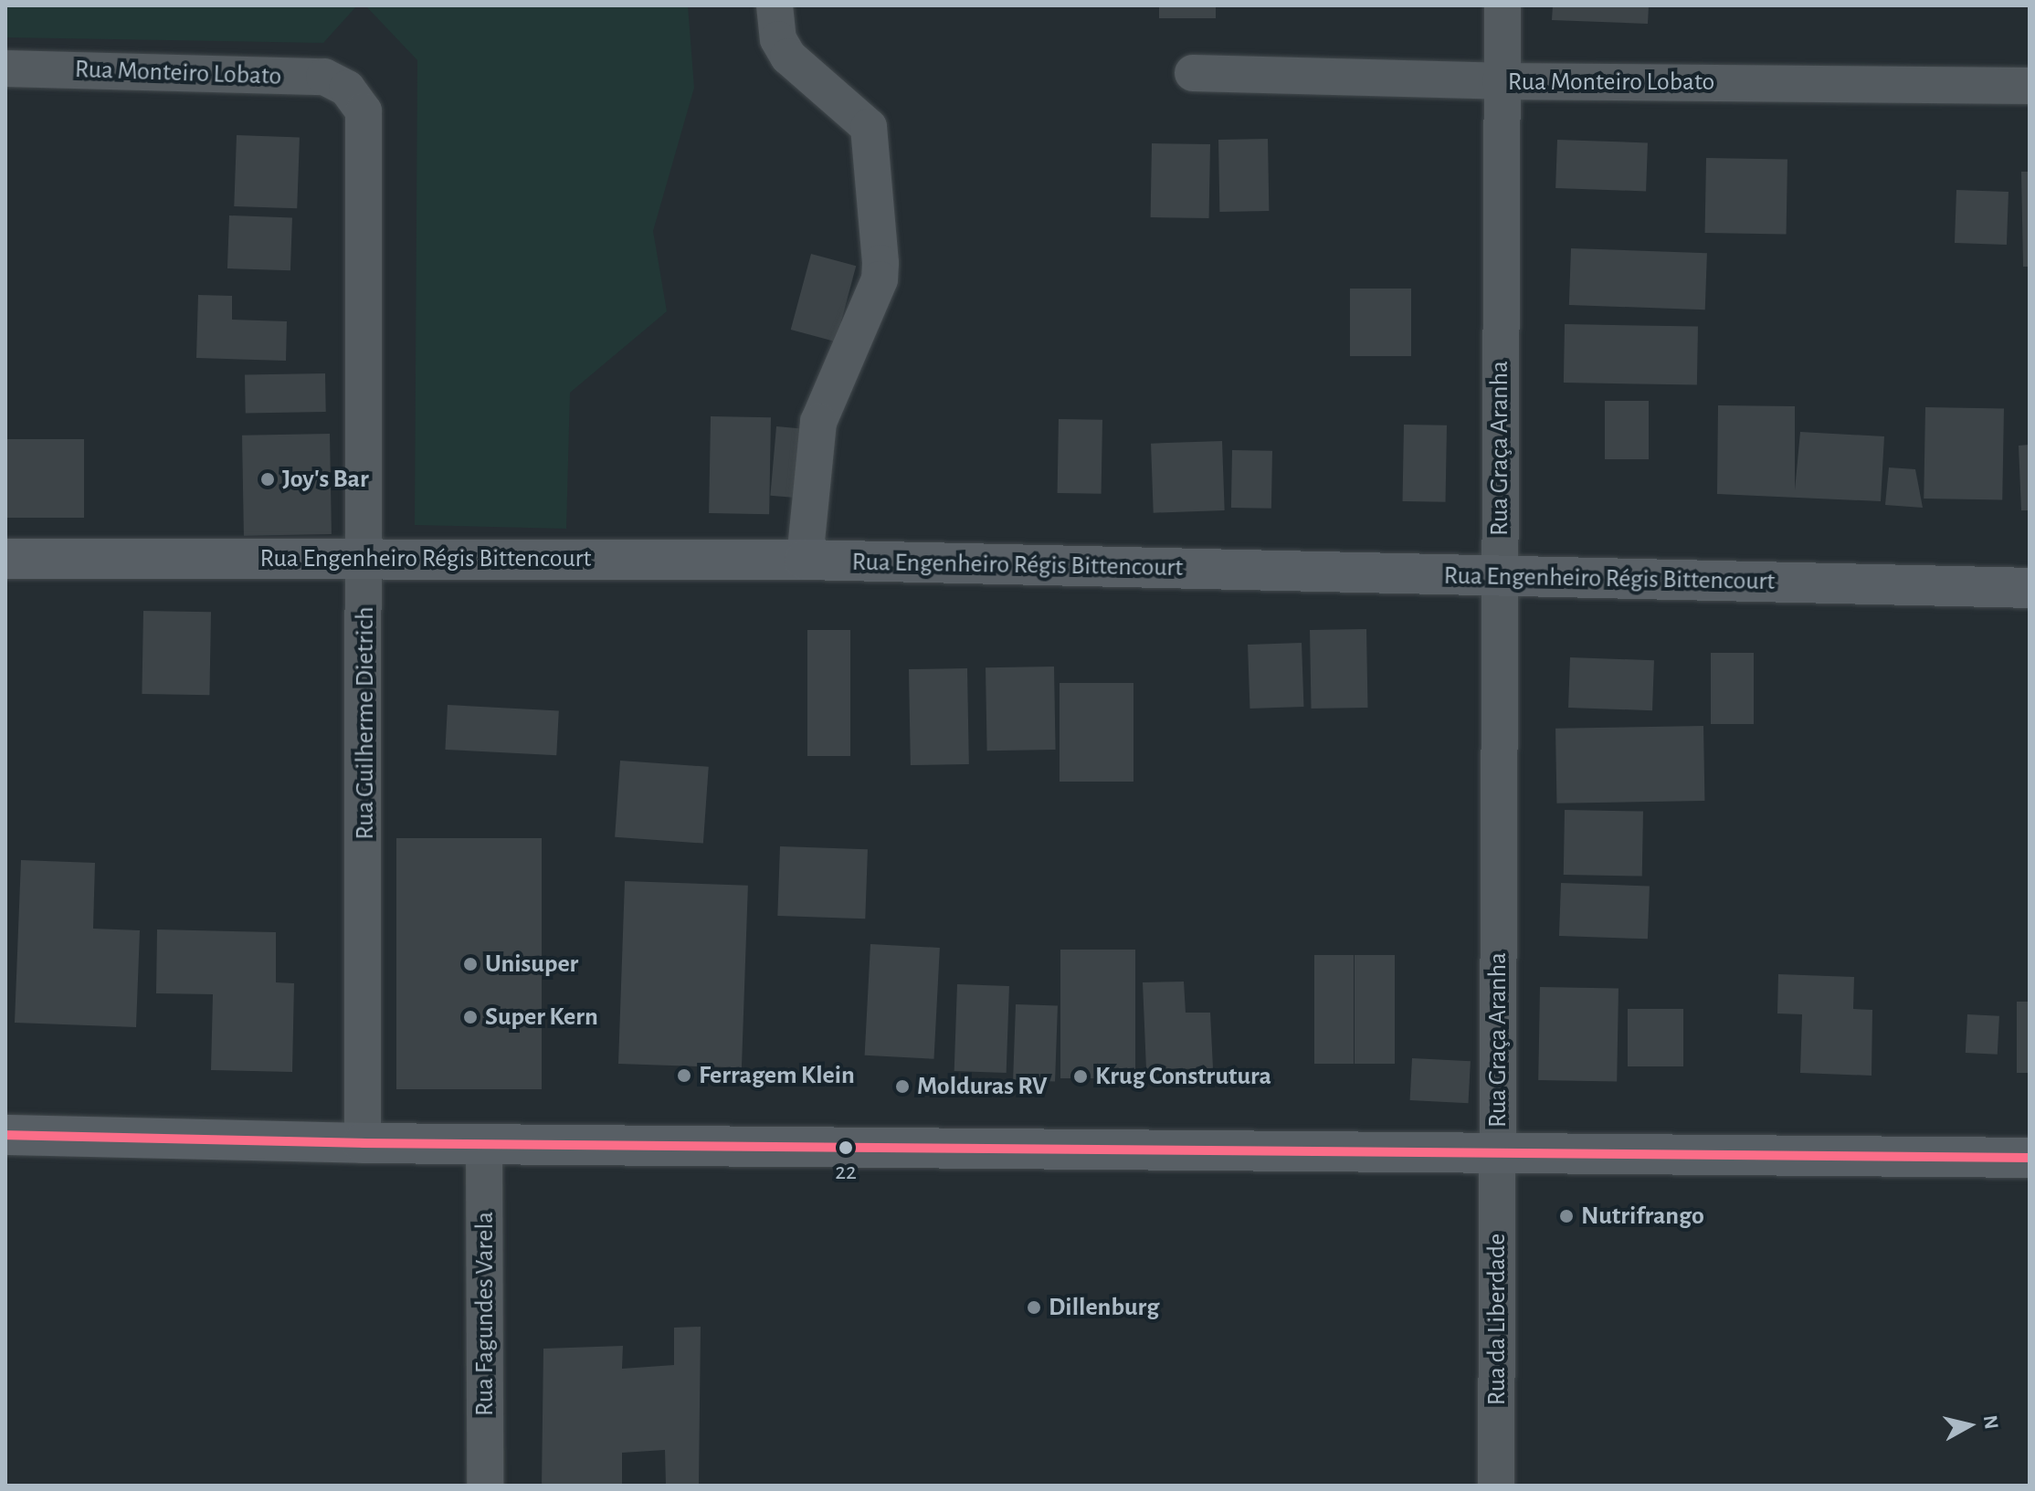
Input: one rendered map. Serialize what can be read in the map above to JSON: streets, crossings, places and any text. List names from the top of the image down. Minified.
{"streets":{"street":["Rua Monteiro Lobato","Rua Graça Aranha","Rua Engenheiro Régis Bittencourt","Rua Guilherme Dietrich","Rua Fagundes Varela","Rua da Liberdade"]},"crossings":[["Rua Monteiro Lobato","Rua Graça Aranha"],["Rua Monteiro Lobato","Rua Guilherme Dietrich"],["Rua Graça Aranha","Rua Engenheiro Régis Bittencourt"],["Rua Graça Aranha","Rua da Liberdade"],["Rua Engenheiro Régis Bittencourt","Rua Guilherme Dietrich"]],"places":["Joy's Bar","Unisuper","Super Kern","Ferragem Klein","Krug Construtura","Molduras RV","22","Nutrifrango","Dillenburg"],"north":"right"}
